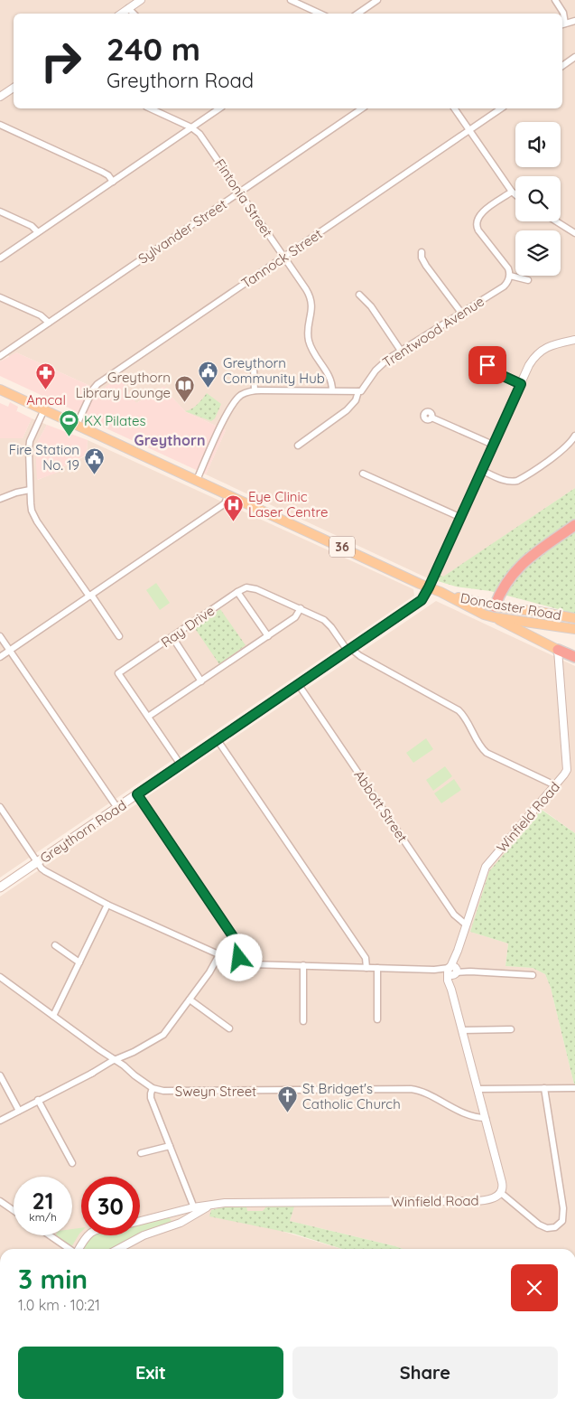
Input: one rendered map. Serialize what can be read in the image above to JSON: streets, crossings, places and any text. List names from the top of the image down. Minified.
{"streets":{"highway":["36"],"main road":["Doncaster Road","Greythorn Road"],"street":["Fintonia Street","Sylvander Street","Tannock Street","Trentwood Avenue","Ray Drive","Abbott Street","Winfield Road","Sweyn Street"]},"crossings":[["Fintonia Street","Sylvander Street"],["Fintonia Street","Tannock Street"],["Tannock Street","Doncaster Road"],["36","Doncaster Road"],["36","Winfield Road"],["Doncaster Road","Winfield Road"],["Doncaster Road","Greythorn Road"],["Ray Drive","Greythorn Road"],["Abbott Street","Winfield Road"],["Abbott Street","Greythorn Road"],["Winfield Road","Sweyn Street"]],"districts":["Greythorn"],"places":{"public building":["Greythorn Community Hub","Fire Station No. 19"],"pharmacy":["Amcal"],"library":["Greythorn Library Lounge"],"sports":["KX Pilates"],"hospital":["Eye Clinic Laser Centre"],"church":["St Bridget's Catholic Church"]},"page":{"turn":["240 m","Greythorn Road"],"speed":"21 km/h","limit":"30","heading":["3 min","1.0 km · 10:21"],"buttons":["Exit","Share"]}}
